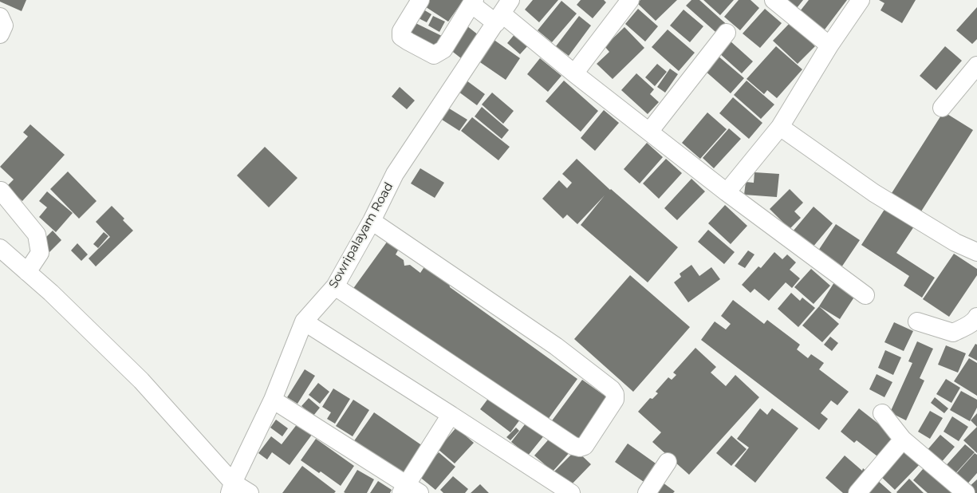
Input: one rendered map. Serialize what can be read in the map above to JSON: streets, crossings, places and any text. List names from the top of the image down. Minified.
{"streets":{"street":["Sowripalayam Road"]}}
